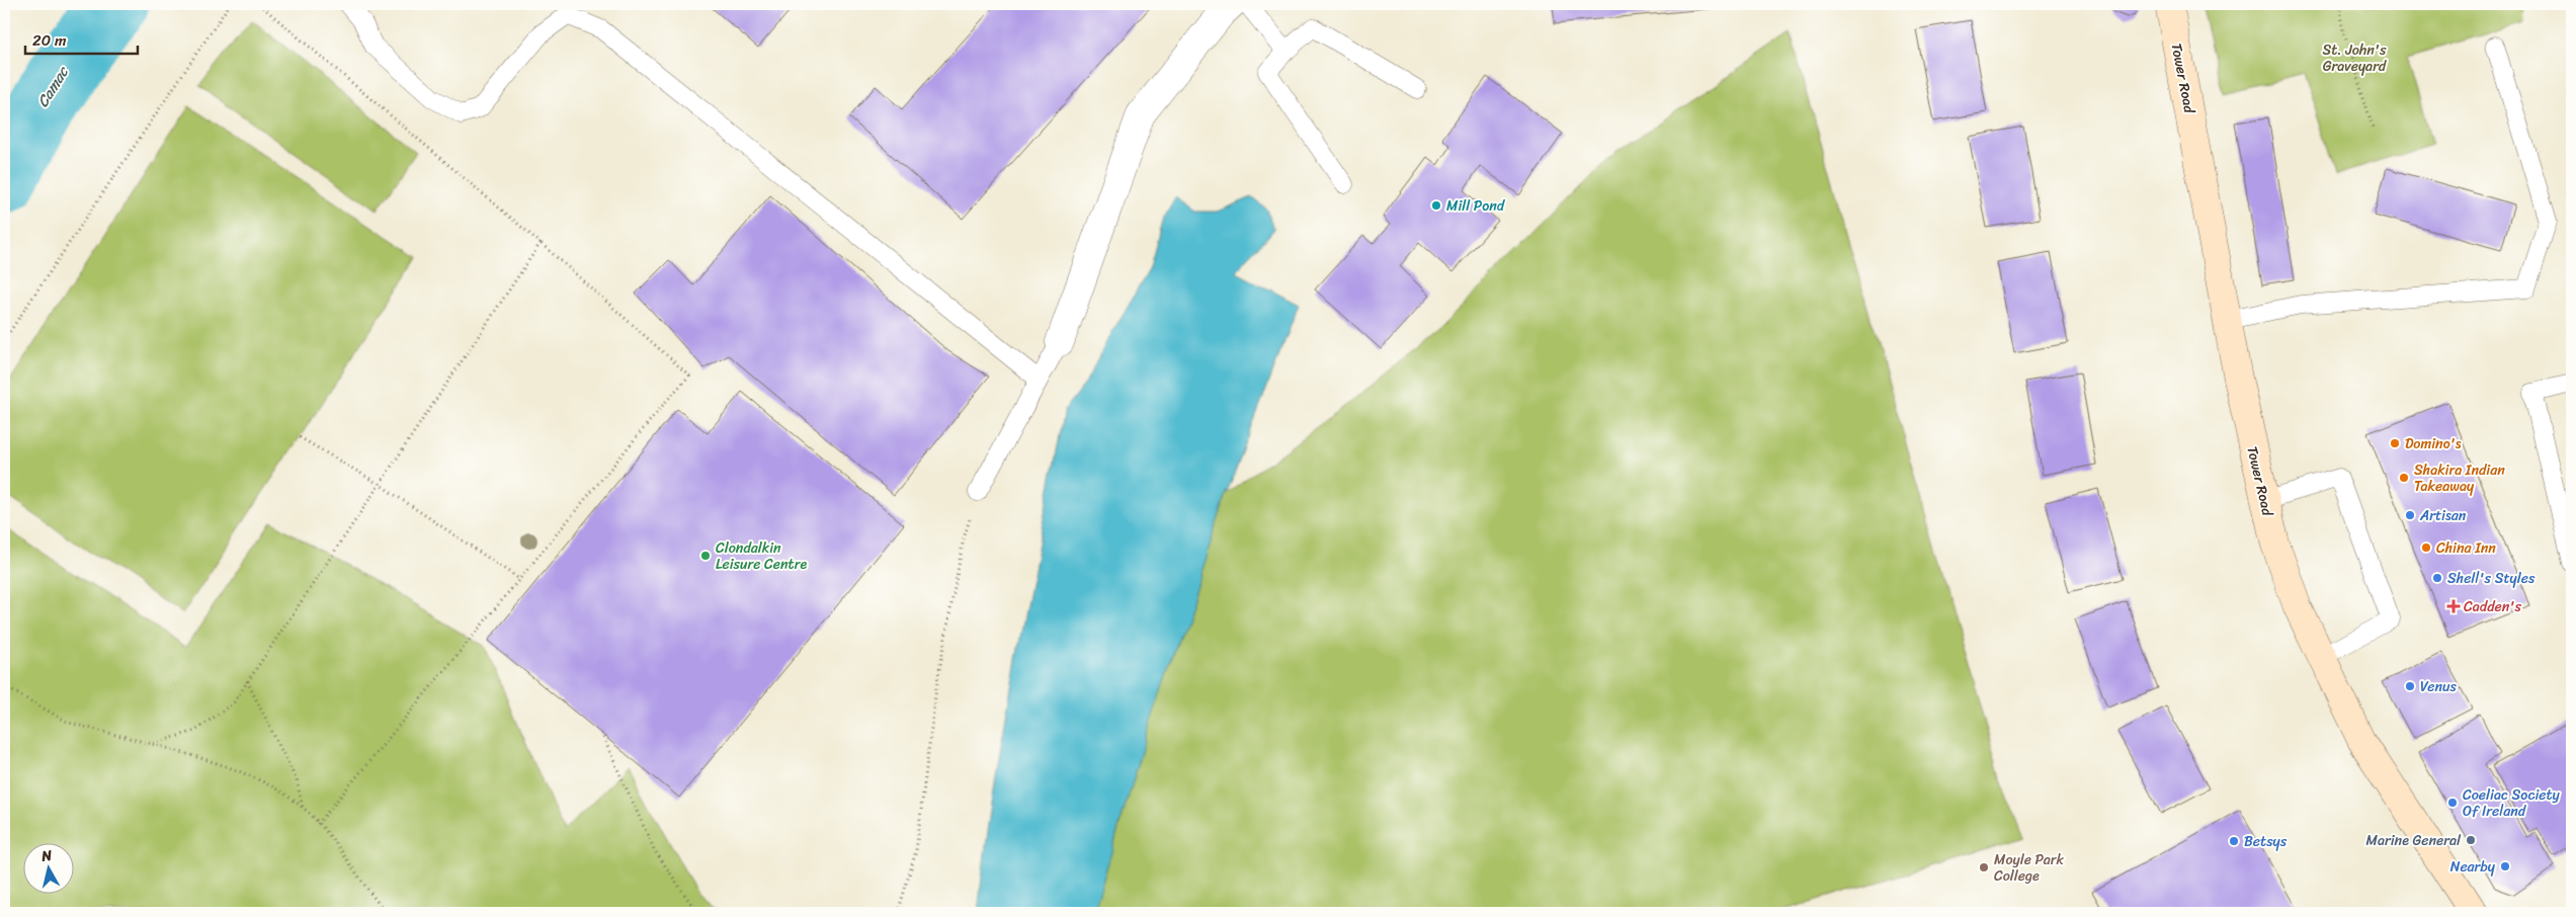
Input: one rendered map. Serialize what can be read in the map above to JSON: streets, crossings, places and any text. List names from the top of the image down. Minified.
{"streets":{"street":["Tower Road"]},"water":["Camac"],"parks":["St. John's Graveyard"],"places":{"other":["Mill Pond","Domino's","Shakira Indian Takeaway","Artisan","China Inn","Clondalkin Leisure Centre","Shell's Styles","Venus","Coeliac Society Of Ireland","Marine General","Betsys","Nearby","Moyle Park College"],"health":["Cadden's"]},"scale_bar":"20 m","north":"top"}
